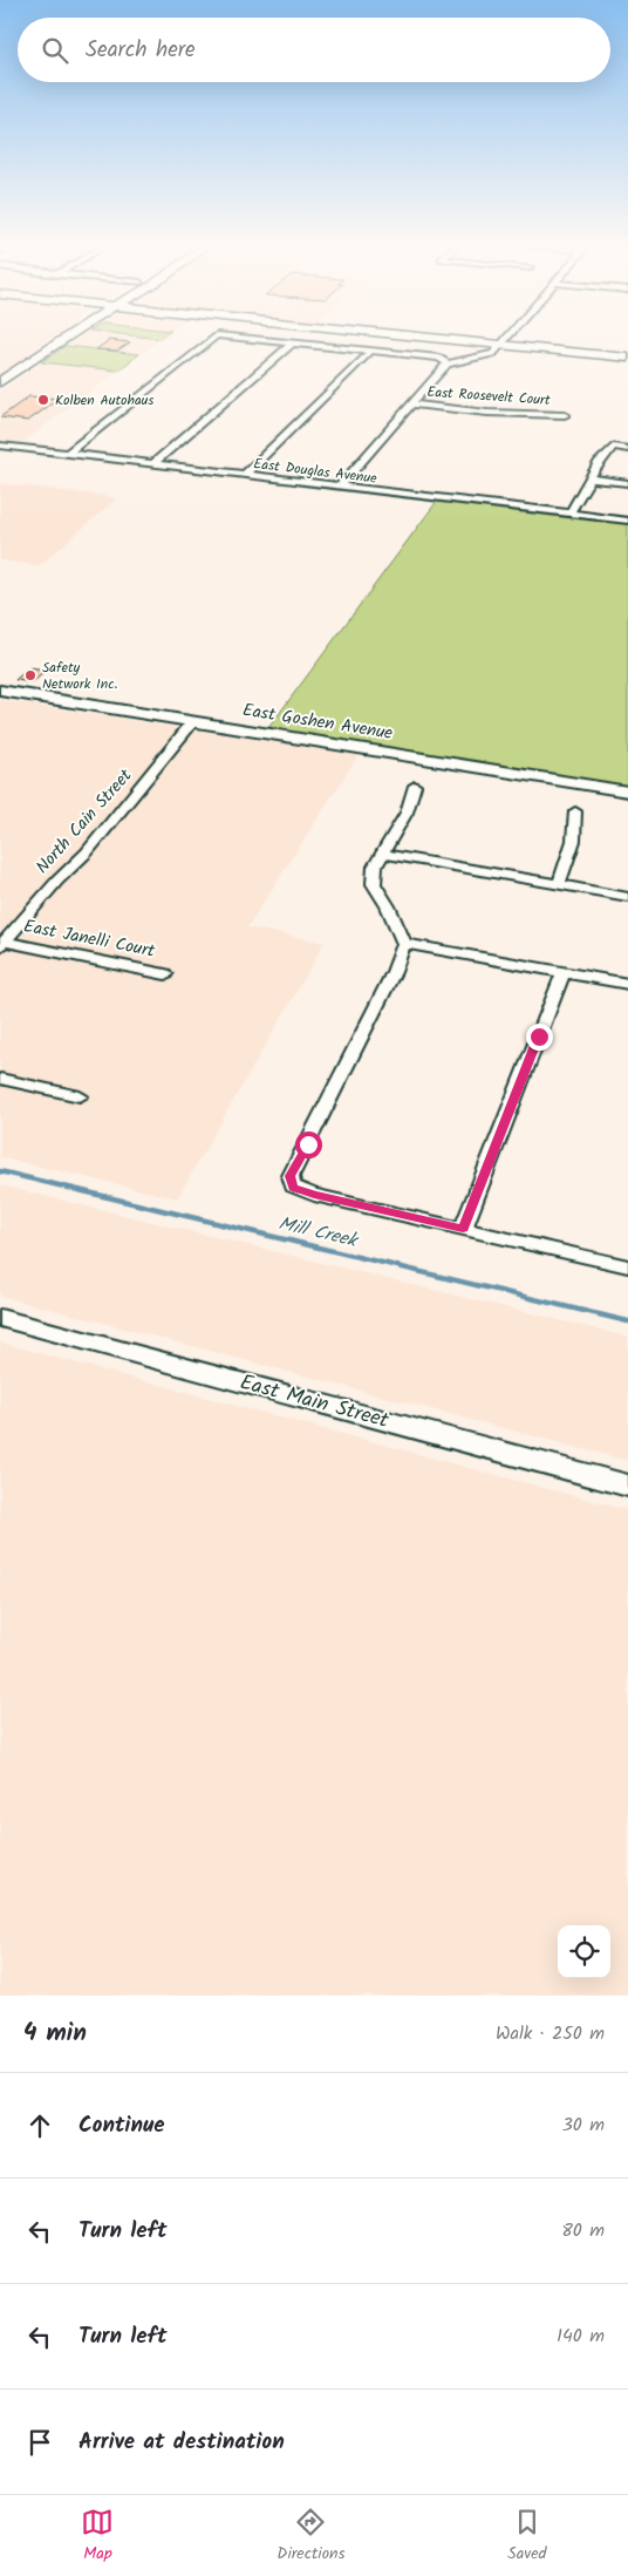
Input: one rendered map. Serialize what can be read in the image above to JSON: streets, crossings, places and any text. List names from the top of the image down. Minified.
{"streets":{"street":["East Roosevelt Court","East Douglas Avenue","East Goshen Avenue","North Cain Street","East Janelli Court","East Main Street"]},"crossings":[["East Goshen Avenue","North Cain Street"],["North Cain Street","East Janelli Court"]],"water":["Mill Creek"],"places":["Kolben Autohaus","Safety Network Inc."],"page":{"search":"Search here","heading":["4 min","Walk · 250 m"],"list":[["Continue","30 m"],["Turn left","80 m"],["Turn left","140 m"],"Arrive at destination"],"nav":["Map","Directions","Saved"]}}
